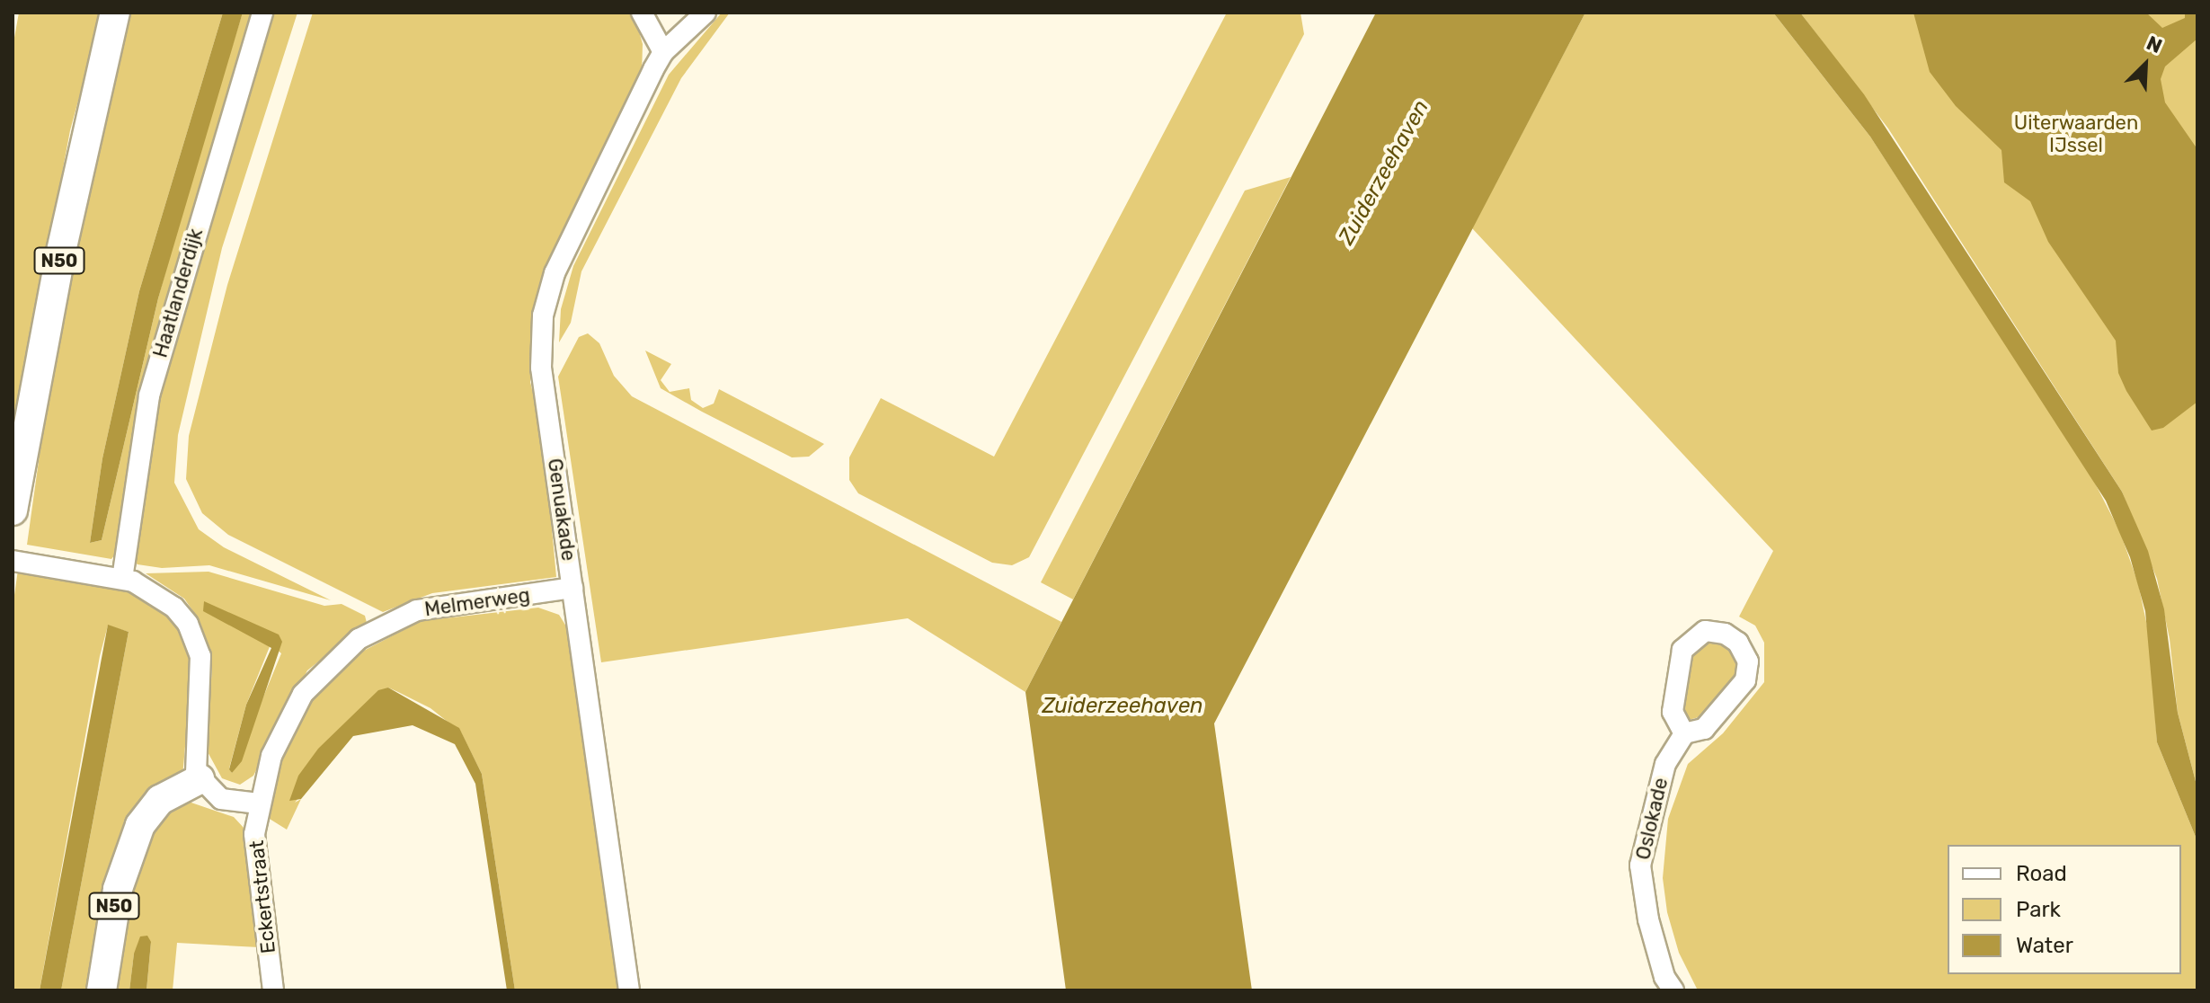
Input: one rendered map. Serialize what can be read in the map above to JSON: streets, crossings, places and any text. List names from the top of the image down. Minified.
{"streets":{"highway":["N50"],"street":["Haatlanderdijk","Genuakade","Melmerweg","Oslokade","Eckertstraat"]},"crossings":[["Genuakade","Melmerweg"],["Melmerweg","Eckertstraat"]],"water":["Zuiderzeehaven"],"parks":["Uiterwaarden IJssel"],"legend":["Road","Park","Water"],"north":"top right"}
